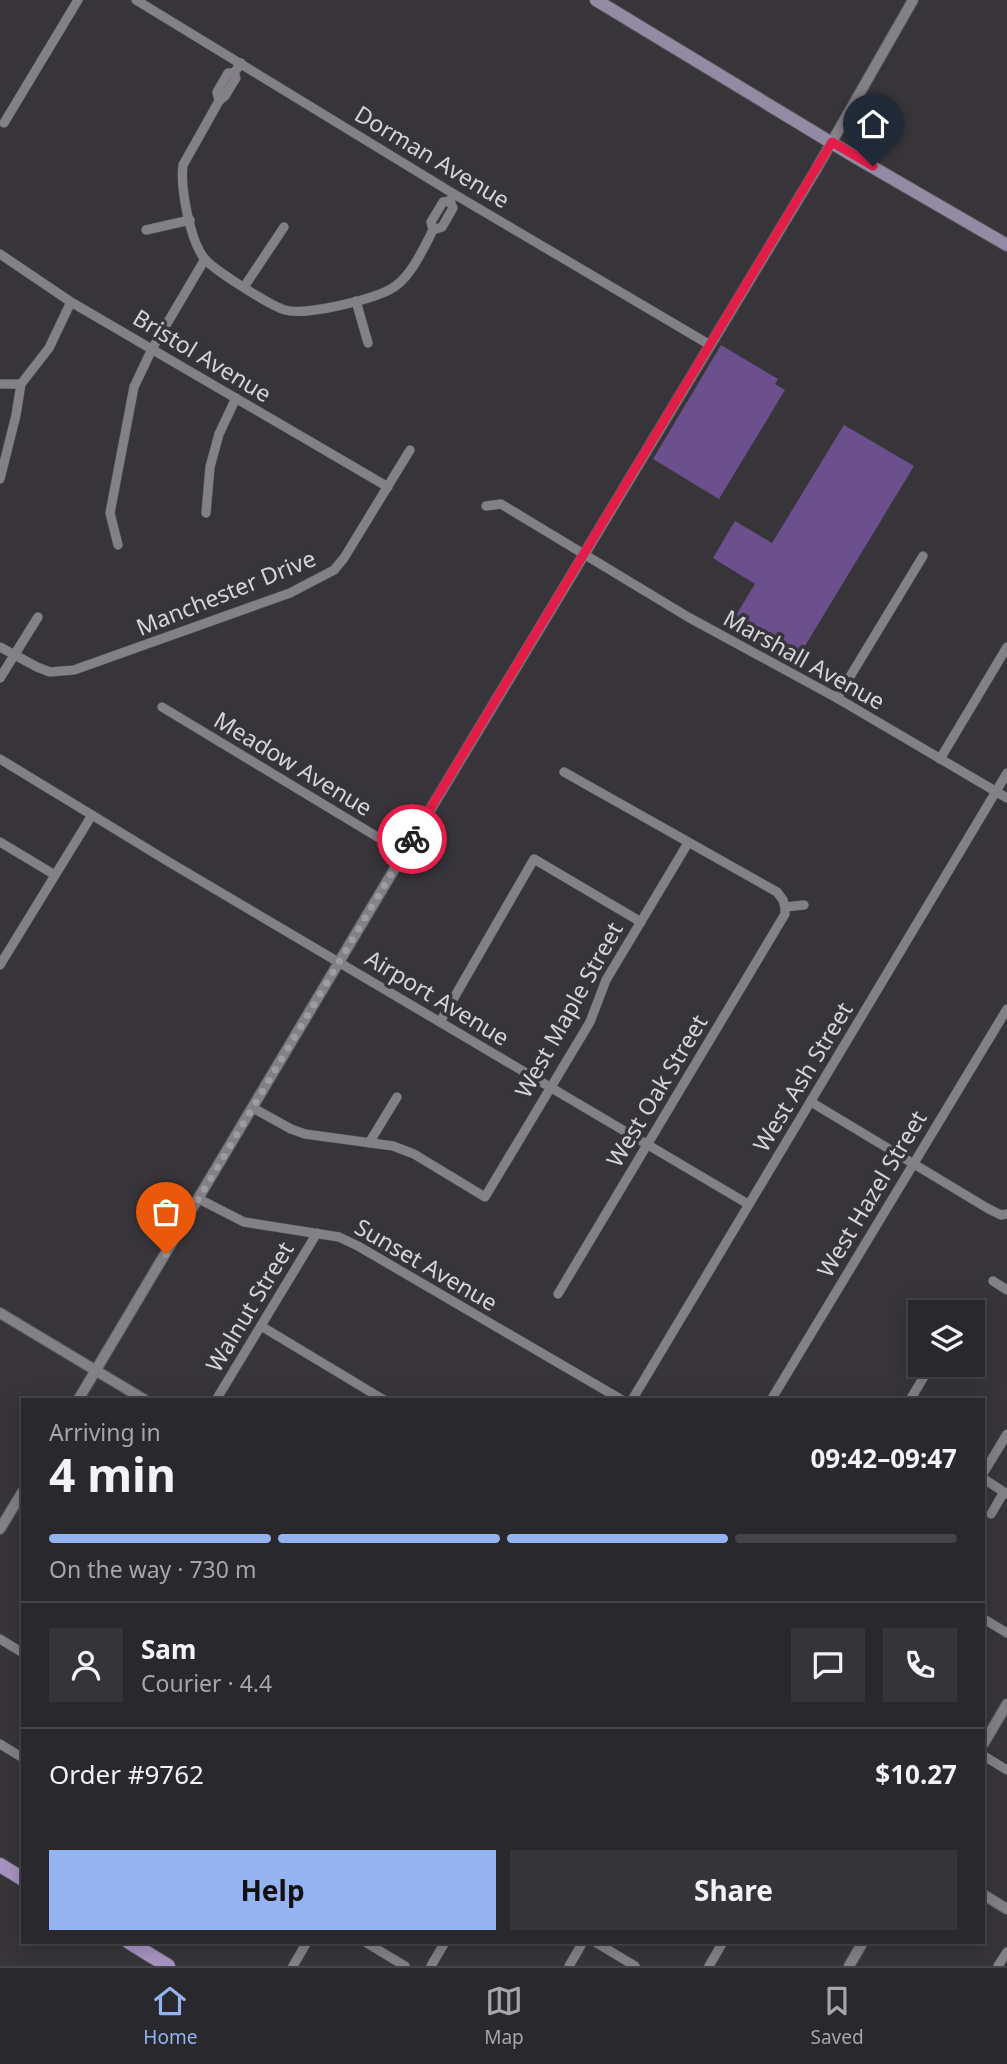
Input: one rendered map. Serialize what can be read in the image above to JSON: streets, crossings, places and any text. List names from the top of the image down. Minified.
{"streets":{"street":["Dorman Avenue","Bristol Avenue","Manchester Drive","Marshall Avenue","Meadow Avenue","Airport Avenue","West Maple Street","West Ash Street","West Oak Street","West Hazel Street","Sunset Avenue","Walnut Street"]},"crossings":[["Bristol Avenue","Manchester Drive"],["Marshall Avenue","West Ash Street"],["Airport Avenue","West Maple Street"],["Airport Avenue","West Ash Street"],["Airport Avenue","West Oak Street"],["Sunset Avenue","Walnut Street"]],"page":{"heading":["4 min","Arriving in","09:42–09:47"],"panel":["Sam","Courier · 4.4","Order #9762","$10.27"],"bar":"On the way · 730 m","buttons":["Help","Share"],"tabs":["Home","Map","Saved"]}}
